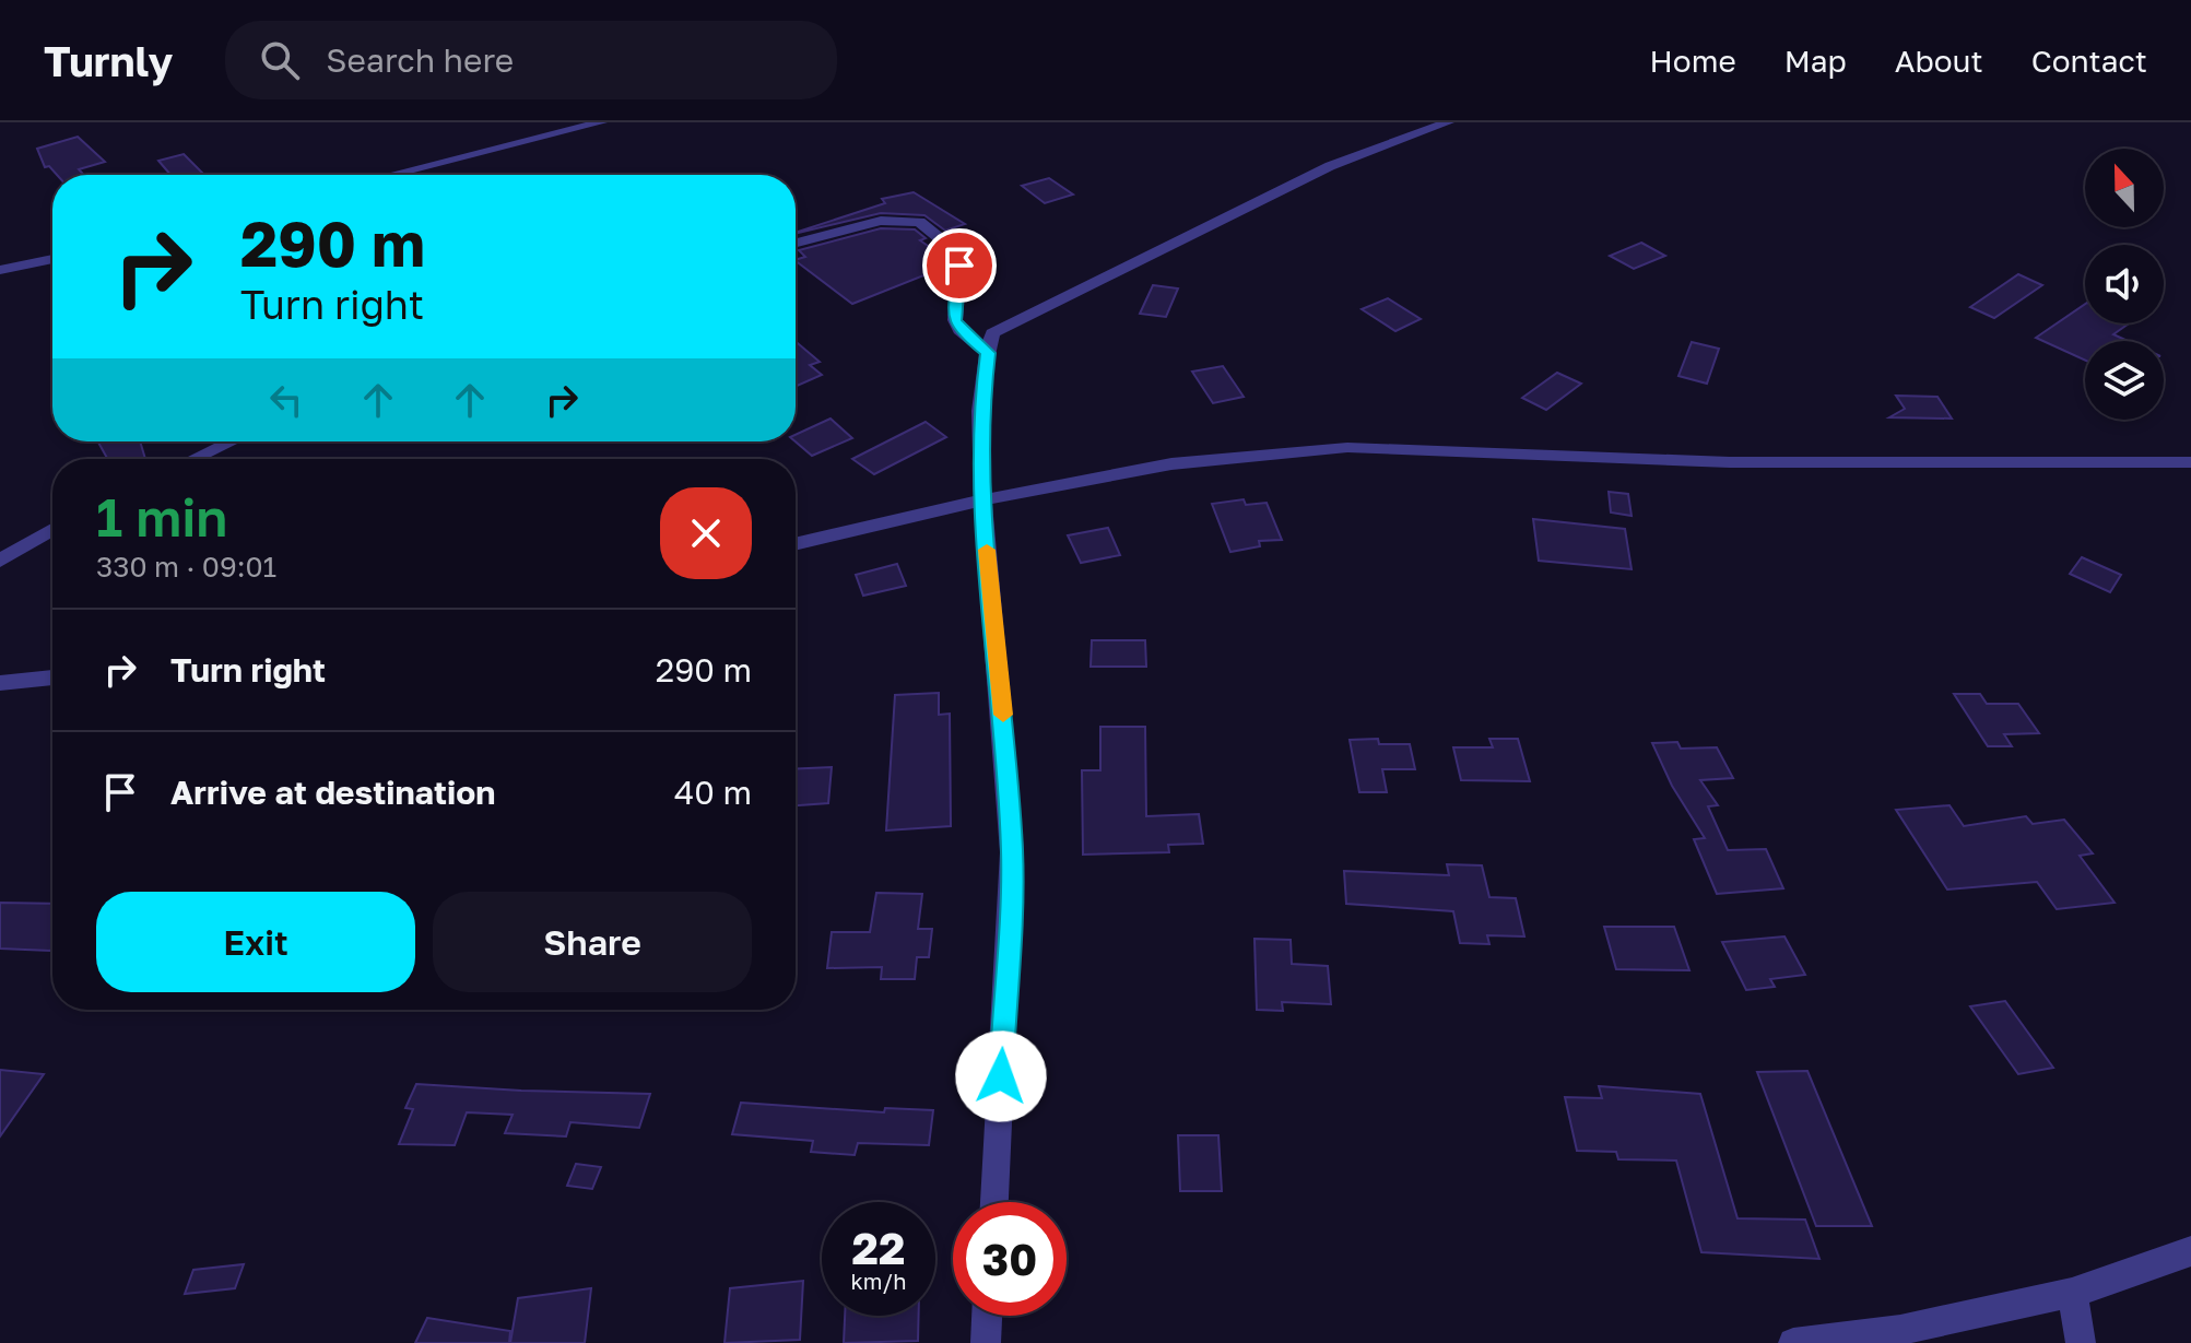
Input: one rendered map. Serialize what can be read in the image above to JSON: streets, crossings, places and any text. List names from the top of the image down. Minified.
{"north":"top","page":{"header":"Turnly","search":"Search here","nav":["Home","Map","About","Contact"],"turn":["290 m","Turn right"],"heading":["1 min","330 m · 09:01"],"list":[{"name":"Turn right","value":"290 m"},{"name":"Arrive at destination","value":"40 m"}],"buttons":["Exit","Share"],"speed":"22 km/h","limit":"30"}}
